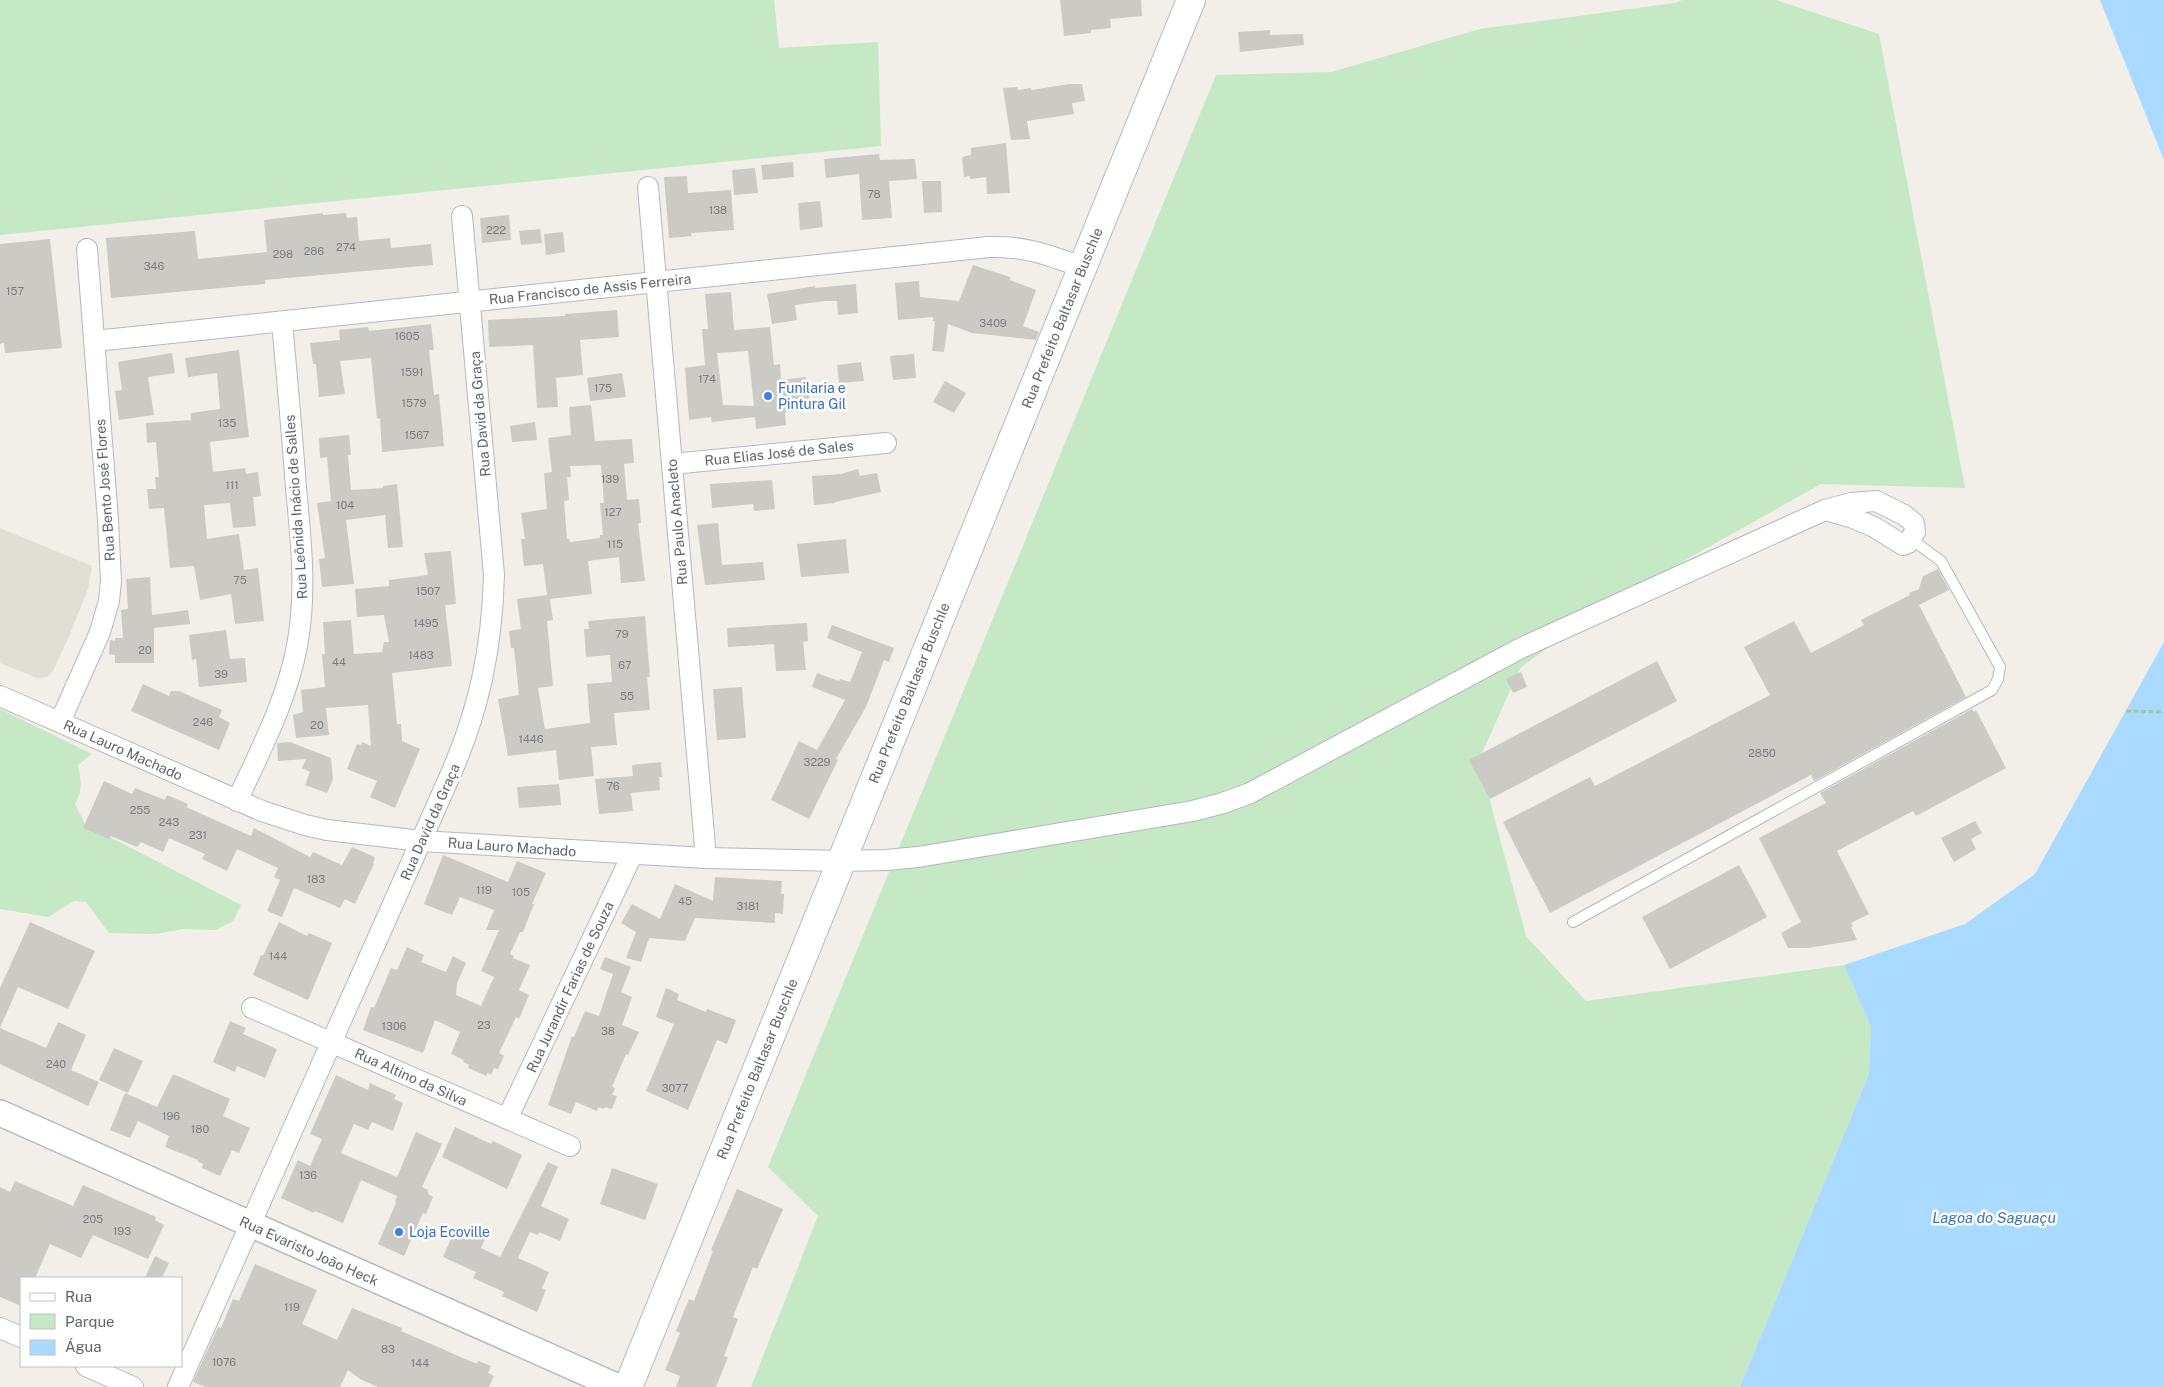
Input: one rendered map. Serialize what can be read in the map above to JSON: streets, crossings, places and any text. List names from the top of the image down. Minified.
{"streets":{"main road":["Rua Prefeito Baltasar Buschle"],"street":["Rua Francisco de Assis Ferreira","Rua David da Graça","Rua Elias José de Sales","Rua Bento José Flores","Rua Leônida Inácio de Salles","Rua Paulo Anacleto","Rua Lauro Machado","Rua Jurandir Farias de Souza","Rua Altino da Silva","Rua Evaristo João Heck"]},"crossings":[["Rua Francisco de Assis Ferreira","Rua Prefeito Baltasar Buschle"],["Rua Francisco de Assis Ferreira","Rua David da Graça"],["Rua Francisco de Assis Ferreira","Rua Bento José Flores"],["Rua Francisco de Assis Ferreira","Rua Leônida Inácio de Salles"],["Rua Francisco de Assis Ferreira","Rua Paulo Anacleto"],["Rua Prefeito Baltasar Buschle","Rua Lauro Machado"],["Rua David da Graça","Rua Lauro Machado"],["Rua David da Graça","Rua Altino da Silva"],["Rua David da Graça","Rua Evaristo João Heck"],["Rua Elias José de Sales","Rua Paulo Anacleto"],["Rua Bento José Flores","Rua Lauro Machado"],["Rua Leônida Inácio de Salles","Rua Lauro Machado"],["Rua Paulo Anacleto","Rua Lauro Machado"],["Rua Lauro Machado","Rua Jurandir Farias de Souza"],["Rua Jurandir Farias de Souza","Rua Altino da Silva"]],"water":["Lagoa do Saguaçu"],"places":["Funilaria e Pintura Gil","Loja Ecoville"],"house_numbers":["78","138","222","274","286","298","346","157","3409","1605","1591","174","175","1579","135","1567","139","111","104","127","115","75","1507","1495","79","20","1483","44","67","39","55","246","20","1446","2850","3229","76","255","243","231","183","119","105","45","3181","144","23","1306","38","240","3077","196","180","136","205","193","119","83","1076","144"],"legend":["Rua","Parque","Água"]}
